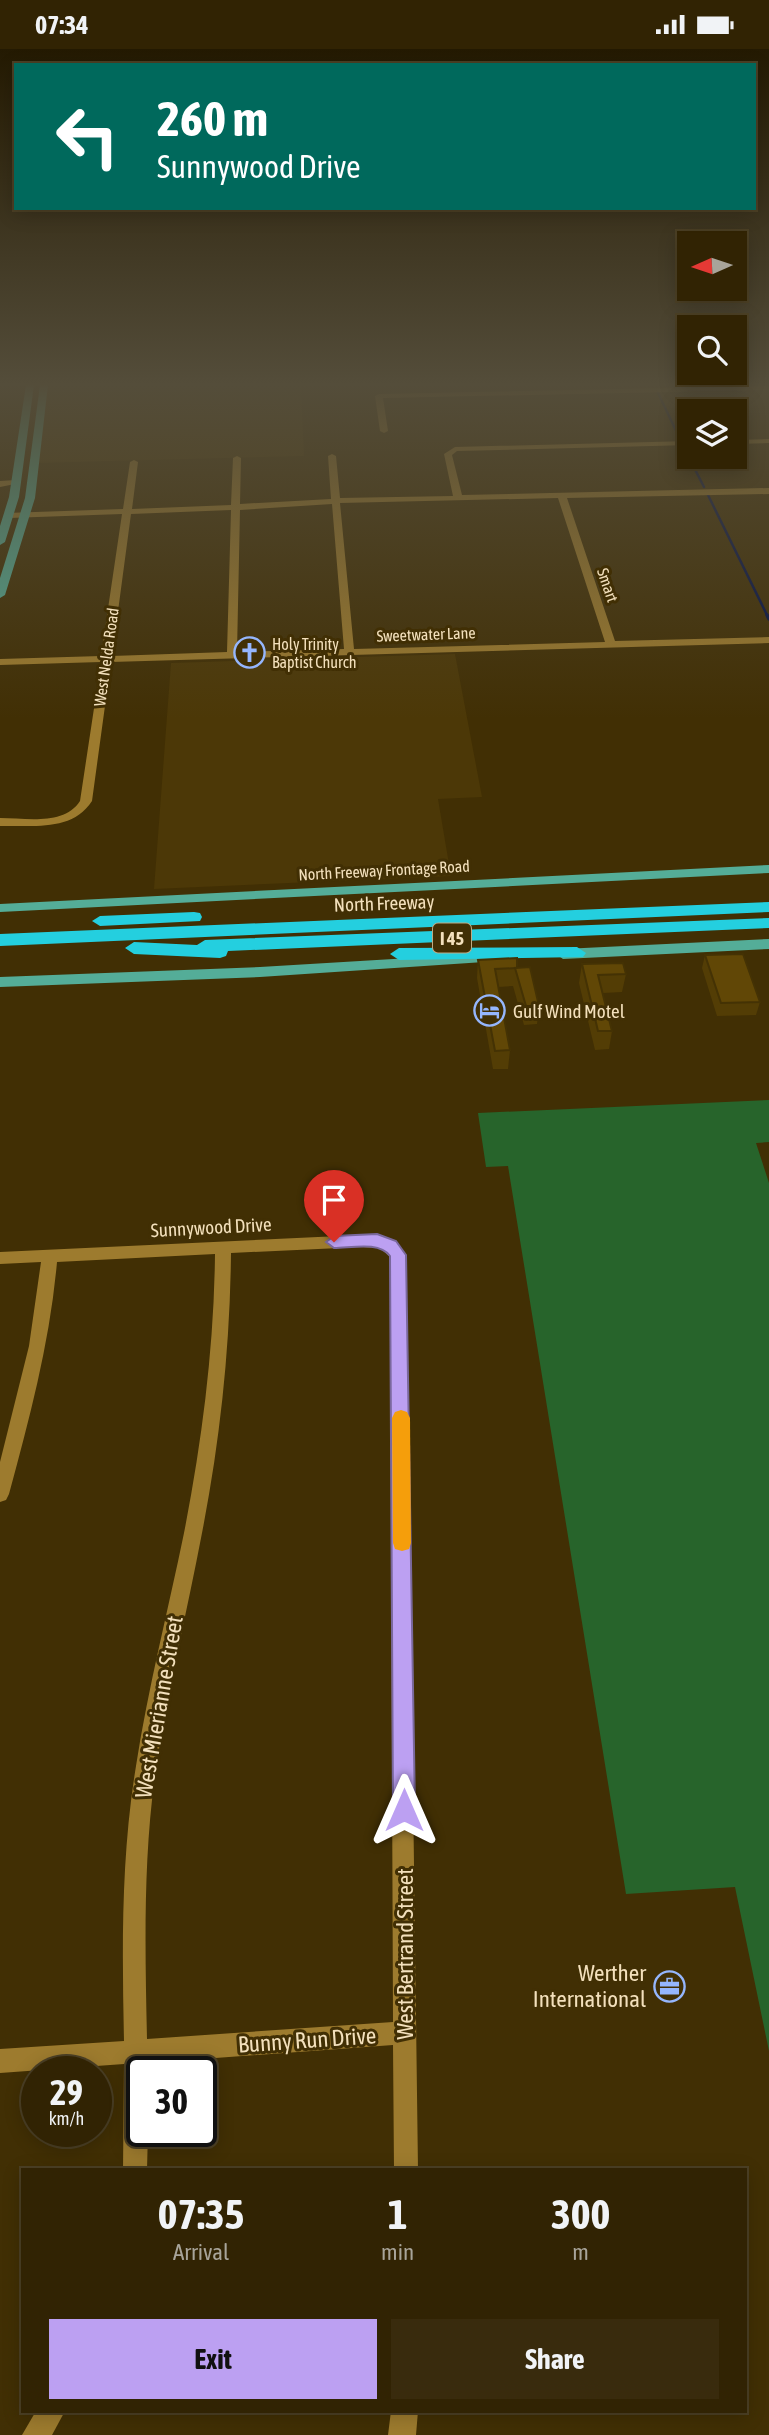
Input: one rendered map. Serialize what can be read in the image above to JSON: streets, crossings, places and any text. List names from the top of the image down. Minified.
{"streets":{"highway":["North Freeway","I 45"],"main road":["North Freeway Frontage Road"],"street":["Smart","Sweetwater Lane","West Nelda Road","Sunnywood Drive","West Mierianne Street","West Bertrand Street","Bunny Run Drive"]},"crossings":[["Smart","Sweetwater Lane"],["Sweetwater Lane","West Nelda Road"],["Sunnywood Drive","West Mierianne Street"],["Sunnywood Drive","West Bertrand Street"],["West Mierianne Street","Bunny Run Drive"],["West Bertrand Street","Bunny Run Drive"]],"places":{"church":["Holy Trinity Baptist Church"],"hotel":["Gulf Wind Motel"],"office":["Werther International"]},"north":"left","page":{"status":"07:34","turn":["260 m","Sunnywood Drive"],"speed":"29 km/h","limit":"30","eta":["07:35","Arrival","1","min","300","m"],"buttons":["Exit","Share"]}}
